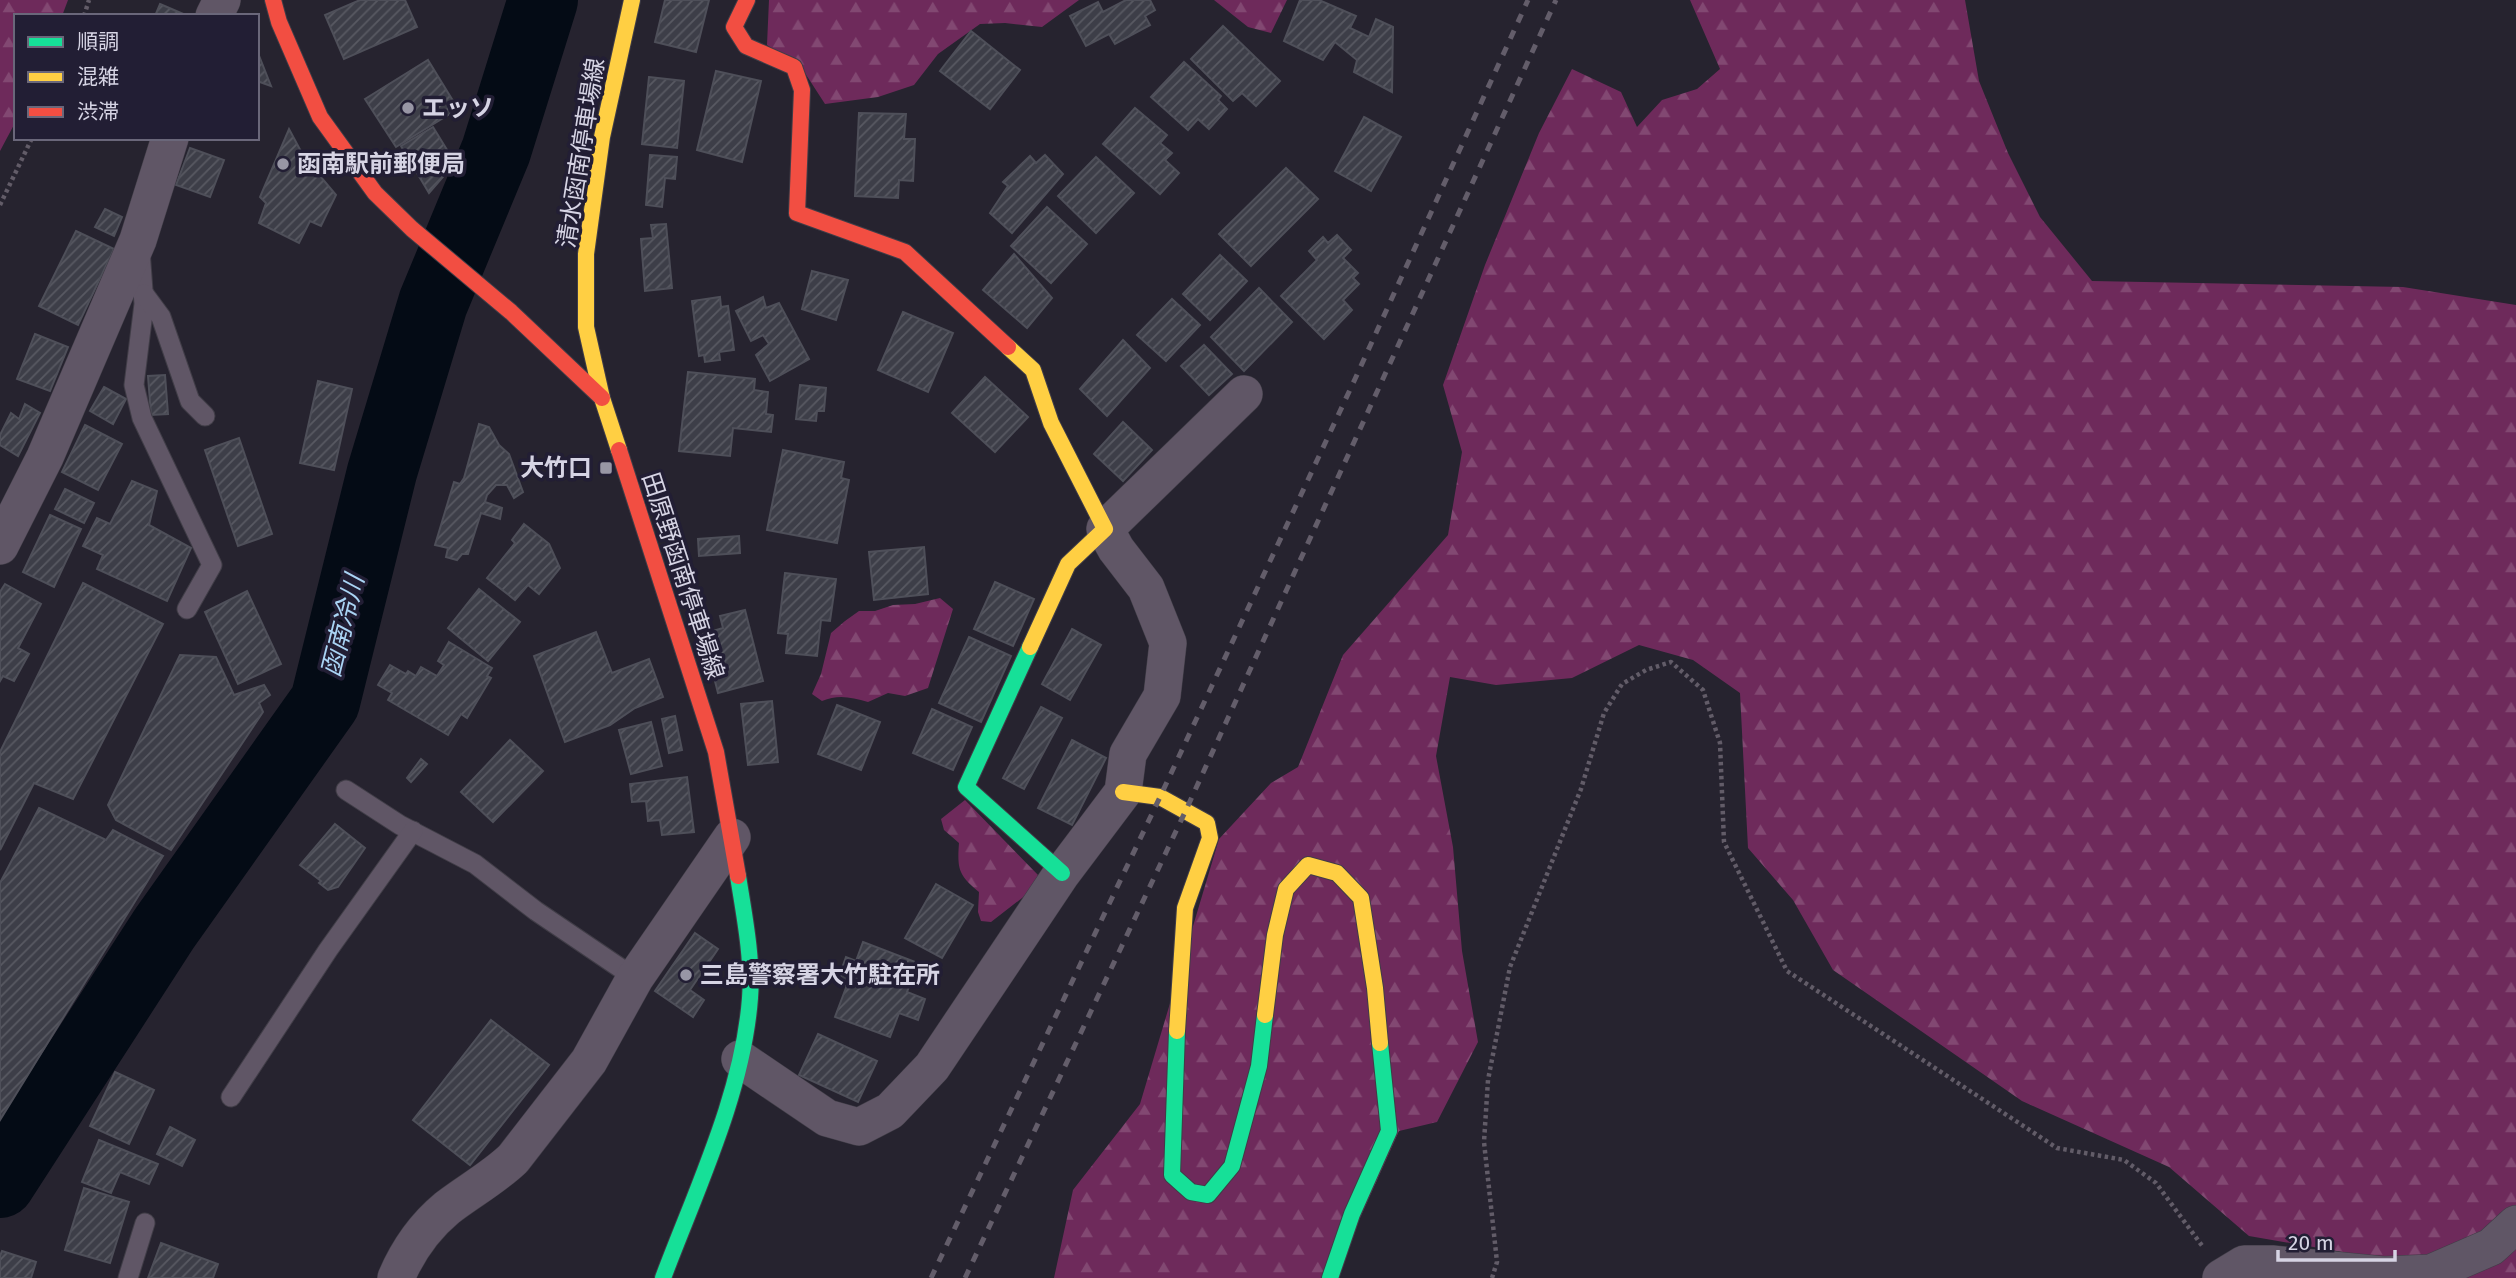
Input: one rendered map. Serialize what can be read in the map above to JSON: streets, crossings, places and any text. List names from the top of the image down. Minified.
{"streets":{"street":["清水函南停車場線","田原野函南停車場線"]},"crossings":[["清水函南停車場線","田原野函南停車場線"]],"water":["函南冷川"],"places":{"other":["エッソ","函南駅前郵便局","三島警察署大竹駐在所"],"transit":["大竹口"]},"legend":["順調","混雑","渋滞"],"scale_bar":"20 m"}
